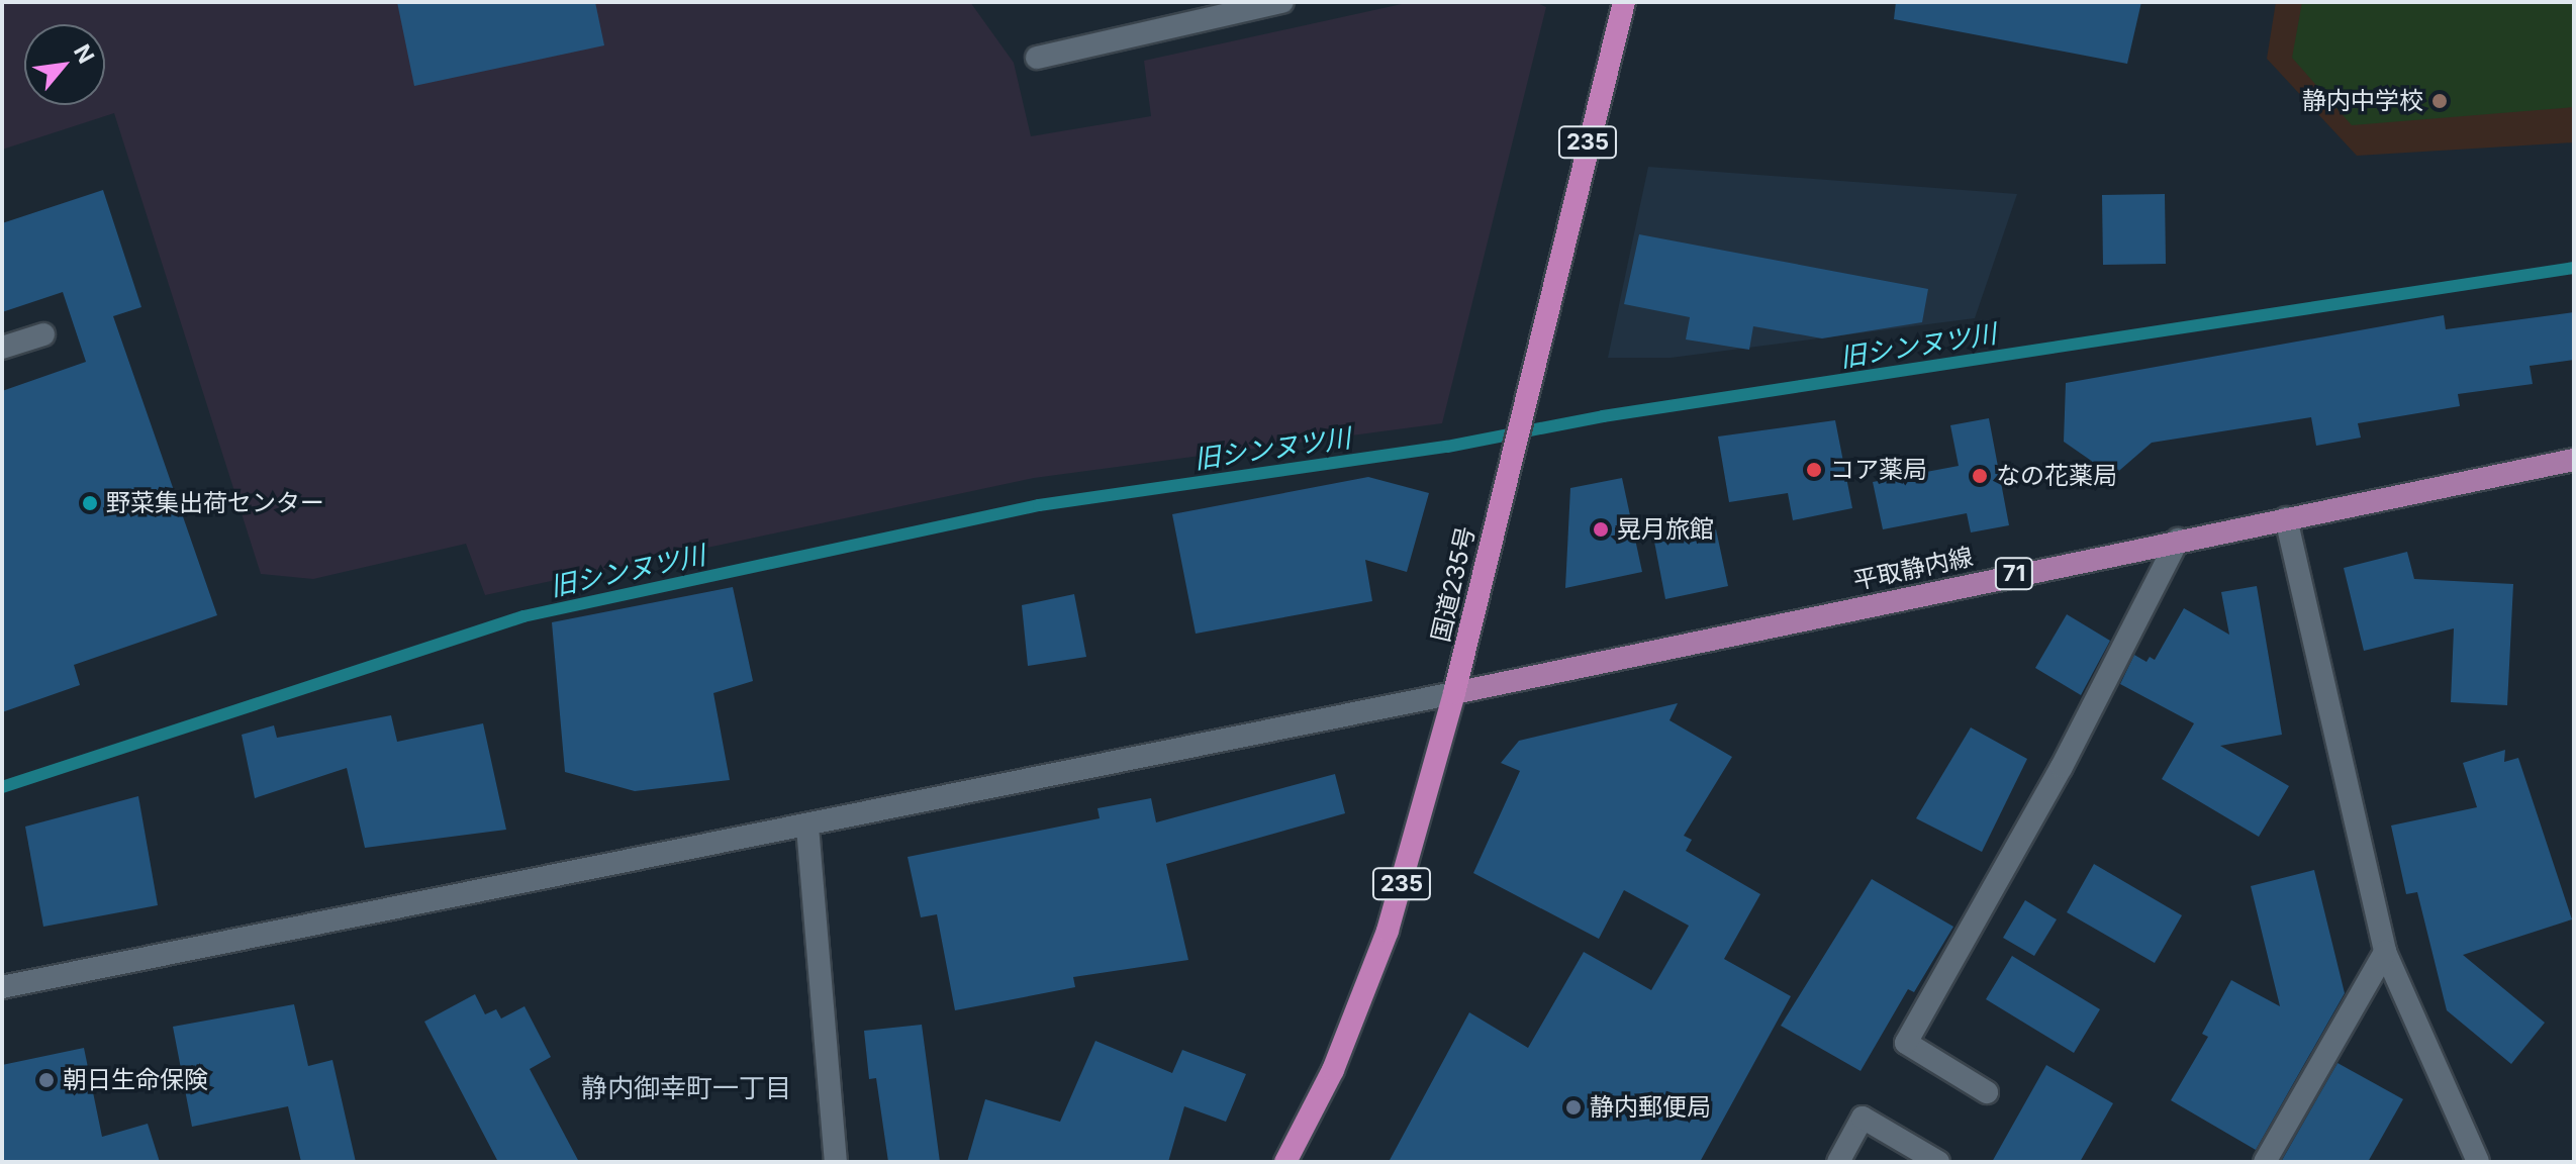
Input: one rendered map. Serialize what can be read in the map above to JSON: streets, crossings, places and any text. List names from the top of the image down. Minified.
{"streets":{"highway":["235","国道235号"],"main road":["平取静内線","71"]},"crossings":[["平取静内線","国道235号"]],"districts":["静内御幸町一丁目"],"water":["旧シンヌツ川"],"places":["静内中学校","コア薬局","なの花薬局","野菜集出荷センター","晃月旅館","朝日生命保険","静内郵便局"],"north":"top right"}
